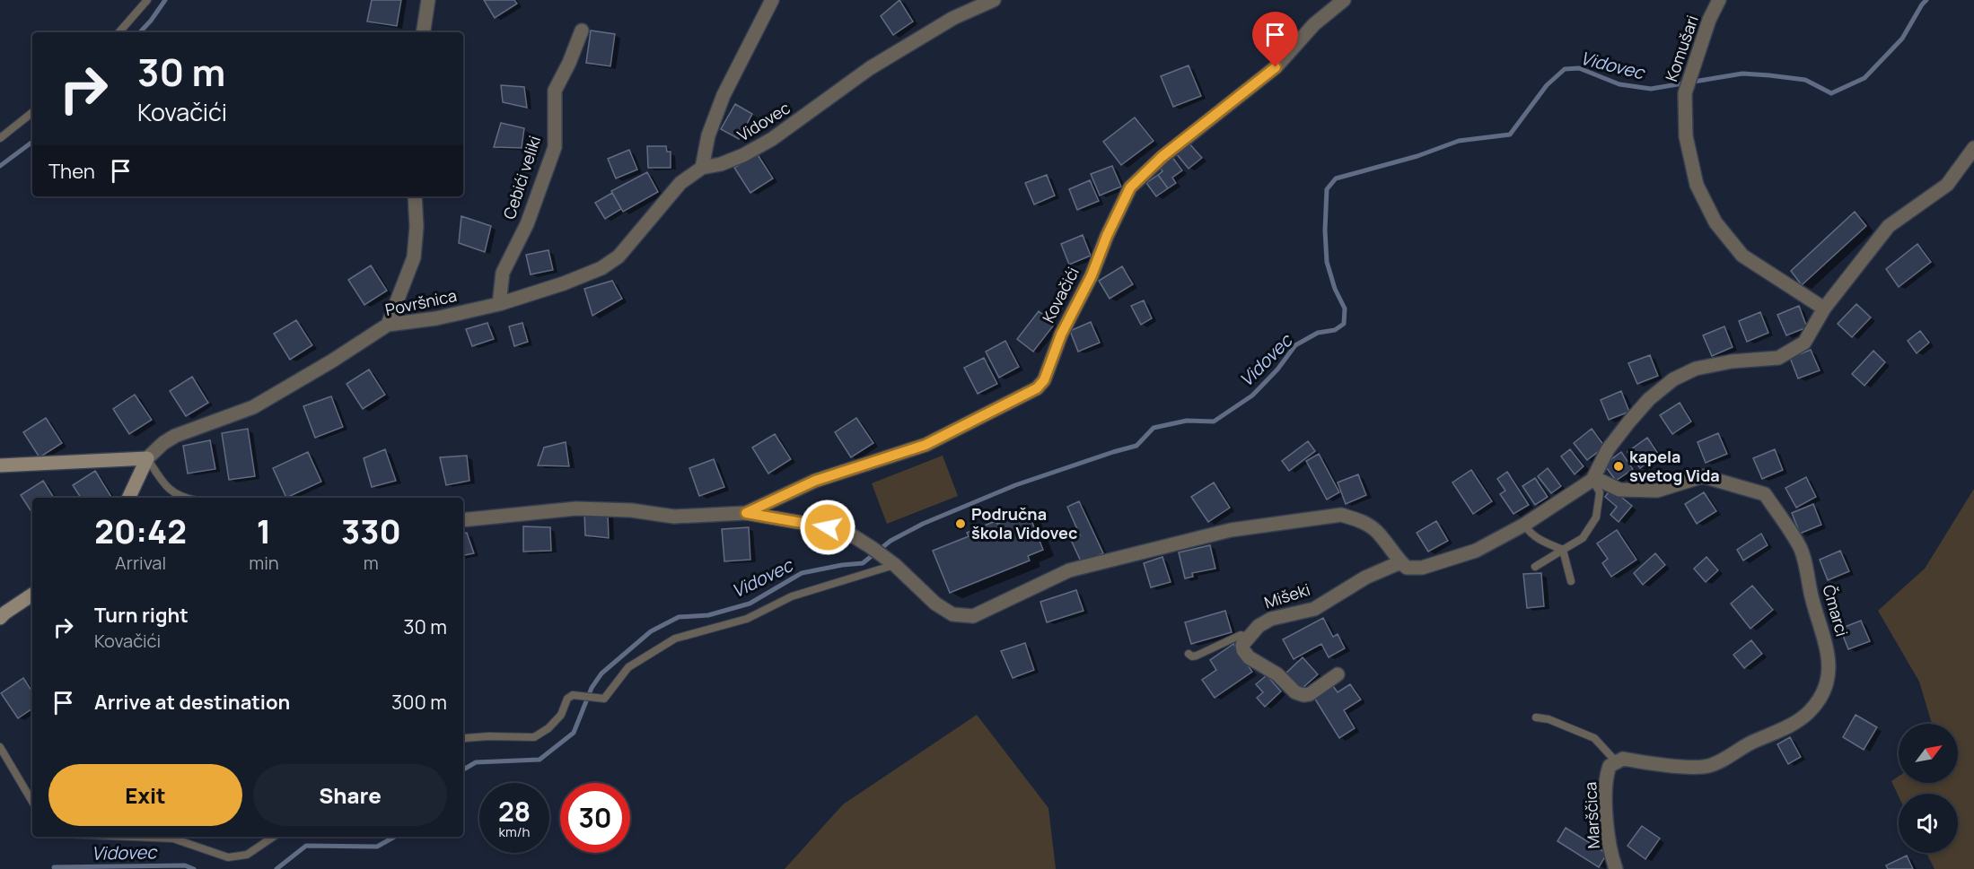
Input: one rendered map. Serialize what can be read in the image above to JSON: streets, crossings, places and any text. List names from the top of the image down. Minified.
{"streets":{"street":["Komušari","Vidovec","Cebići veliki","Kovačići","Površnica","Mišeki","Čmarci","Marščica"]},"crossings":[["Vidovec","Površnica"],["Cebići veliki","Površnica"],["Čmarci","Marščica"]],"water":["Vidovec"],"places":["kapela svetog Vida","Područna škola Vidovec"],"north":"top right","page":{"turn":["30 m","Kovačići"],"then":"Then","eta":["20:42","Arrival","1","min","330","m"],"list":[{"name":"Turn right","note":"Kovačići","value":"30 m"},{"name":"Arrive at destination","value":"300 m"}],"buttons":["Exit","Share"],"speed":"28 km/h","limit":"30"}}
